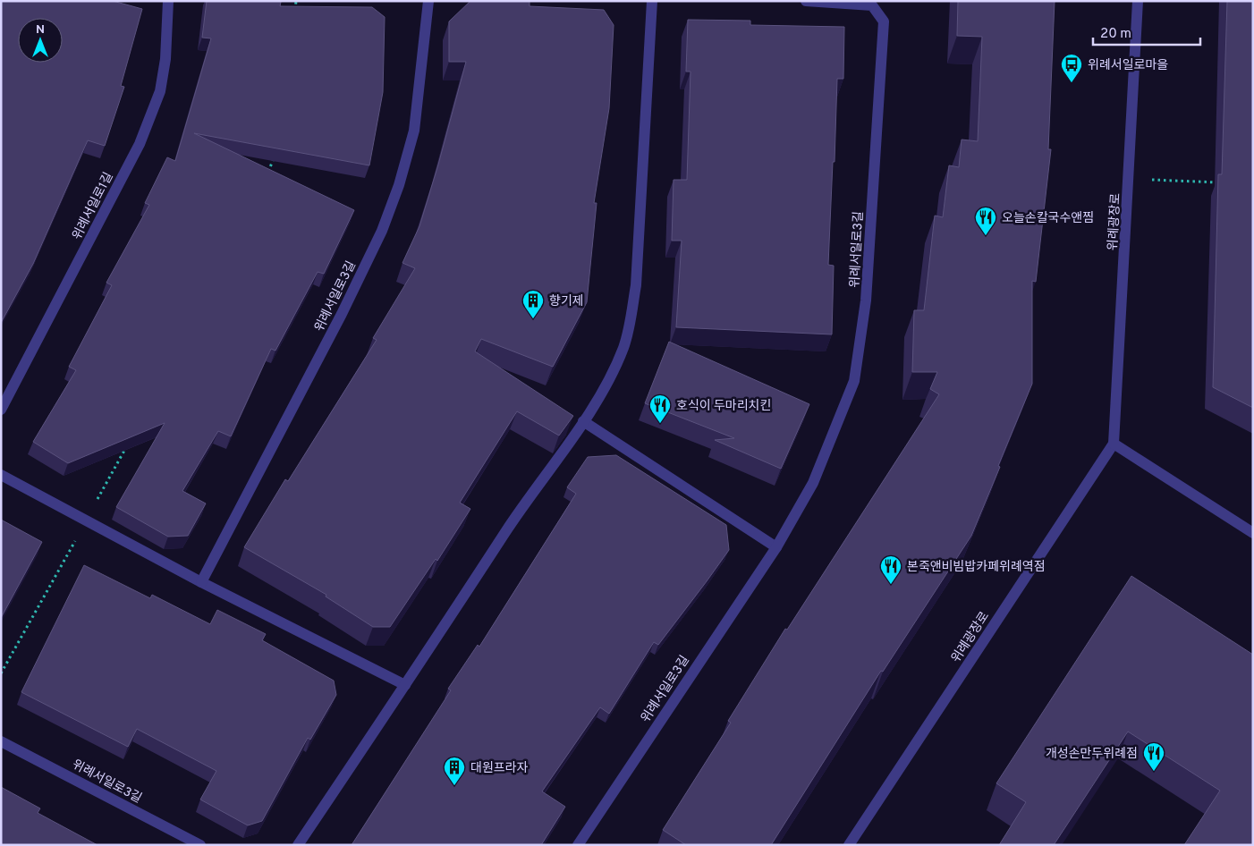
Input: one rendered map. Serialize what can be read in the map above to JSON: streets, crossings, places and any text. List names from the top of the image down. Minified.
{"streets":{"street":["위례서일로1길","위례광장로","위례서일로3길"]},"places":{"bus stop":["위례서일로마을"],"restaurant":["오늘손칼국수앤찜","호식이 두마리치킨","본죽앤비빔밥카페위례역점","개성손만두위례점"],"building":["향기제","대원프라자"]},"scale_bar":"20 m","north":"top"}
